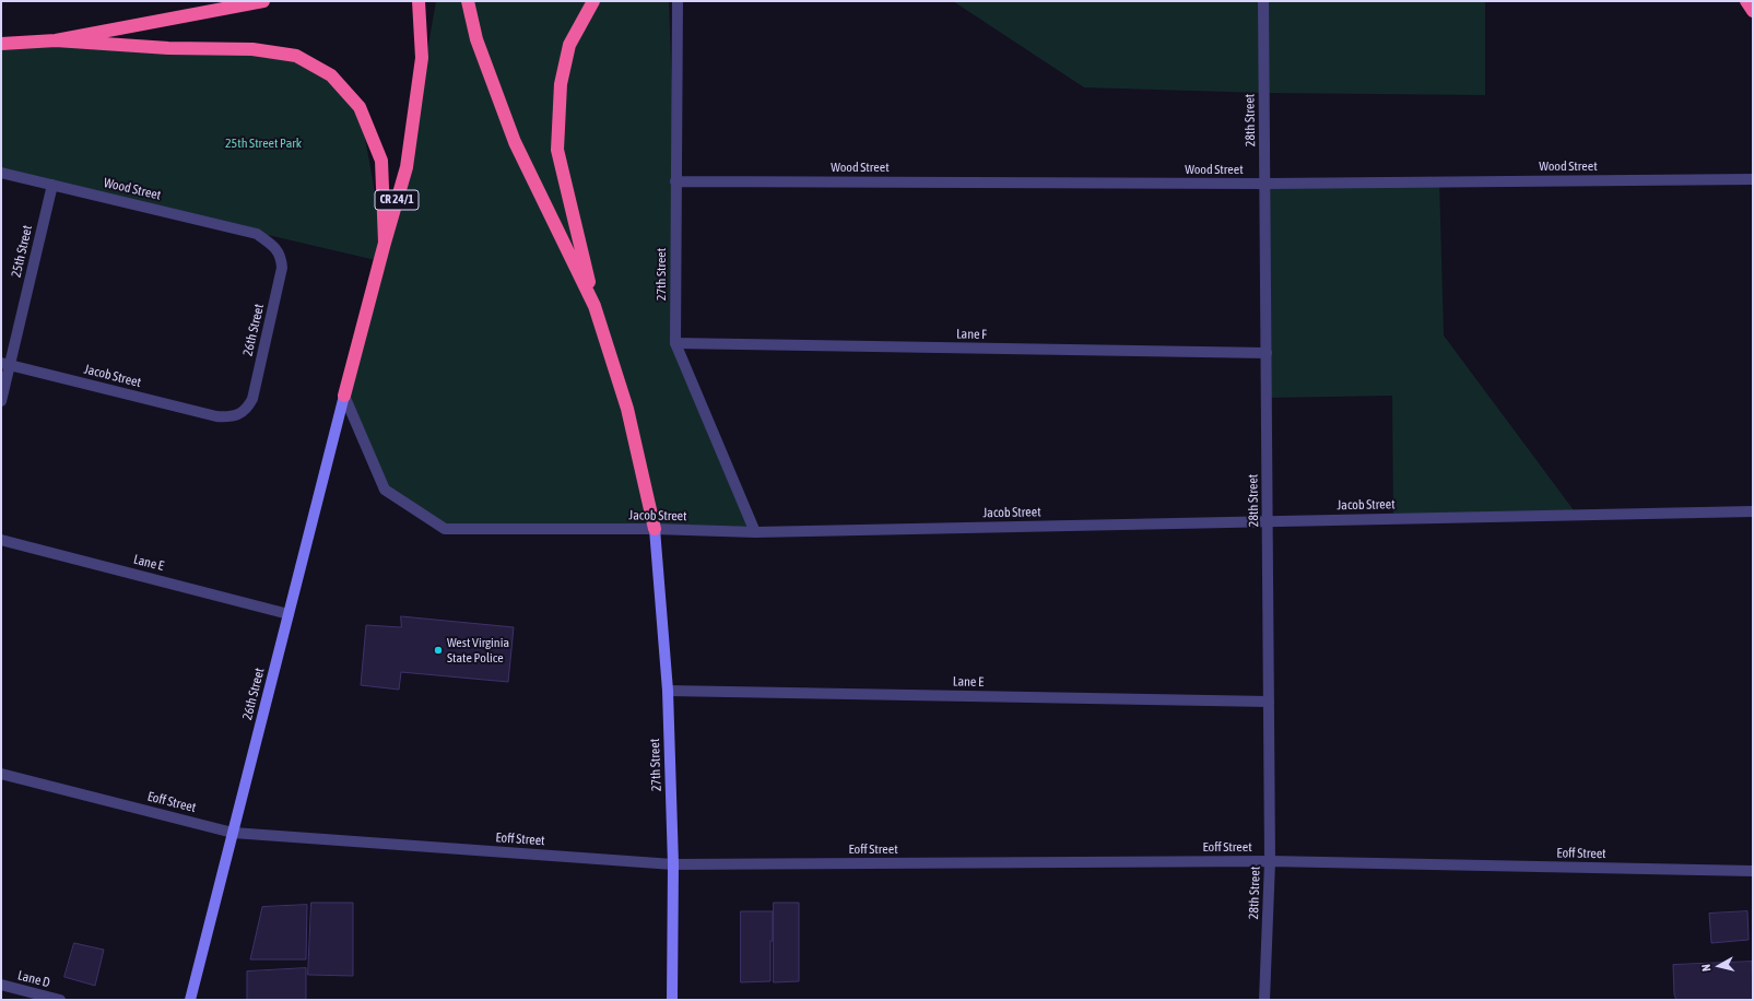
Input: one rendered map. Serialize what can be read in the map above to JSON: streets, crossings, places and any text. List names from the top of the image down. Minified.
{"streets":{"highway":["CR 24/1"],"main road":["27th Street","26th Street"],"street":["28th Street","Wood Street","25th Street","Lane F","Jacob Street","Lane E","Eoff Street","Lane D"]},"crossings":[["28th Street","Wood Street"],["28th Street","Lane F"],["28th Street","Jacob Street"],["28th Street","Lane E"],["28th Street","Eoff Street"],["Wood Street","25th Street"],["Wood Street","27th Street"],["Wood Street","26th Street"],["CR 24/1","26th Street"],["CR 24/1","Jacob Street"],["25th Street","Jacob Street"],["27th Street","Lane F"],["27th Street","Jacob Street"],["27th Street","Lane E"],["27th Street","Eoff Street"],["26th Street","Jacob Street"],["26th Street","Lane E"],["26th Street","Eoff Street"]],"parks":["25th Street Park"],"places":["West Virginia State Police"],"north":"left"}
